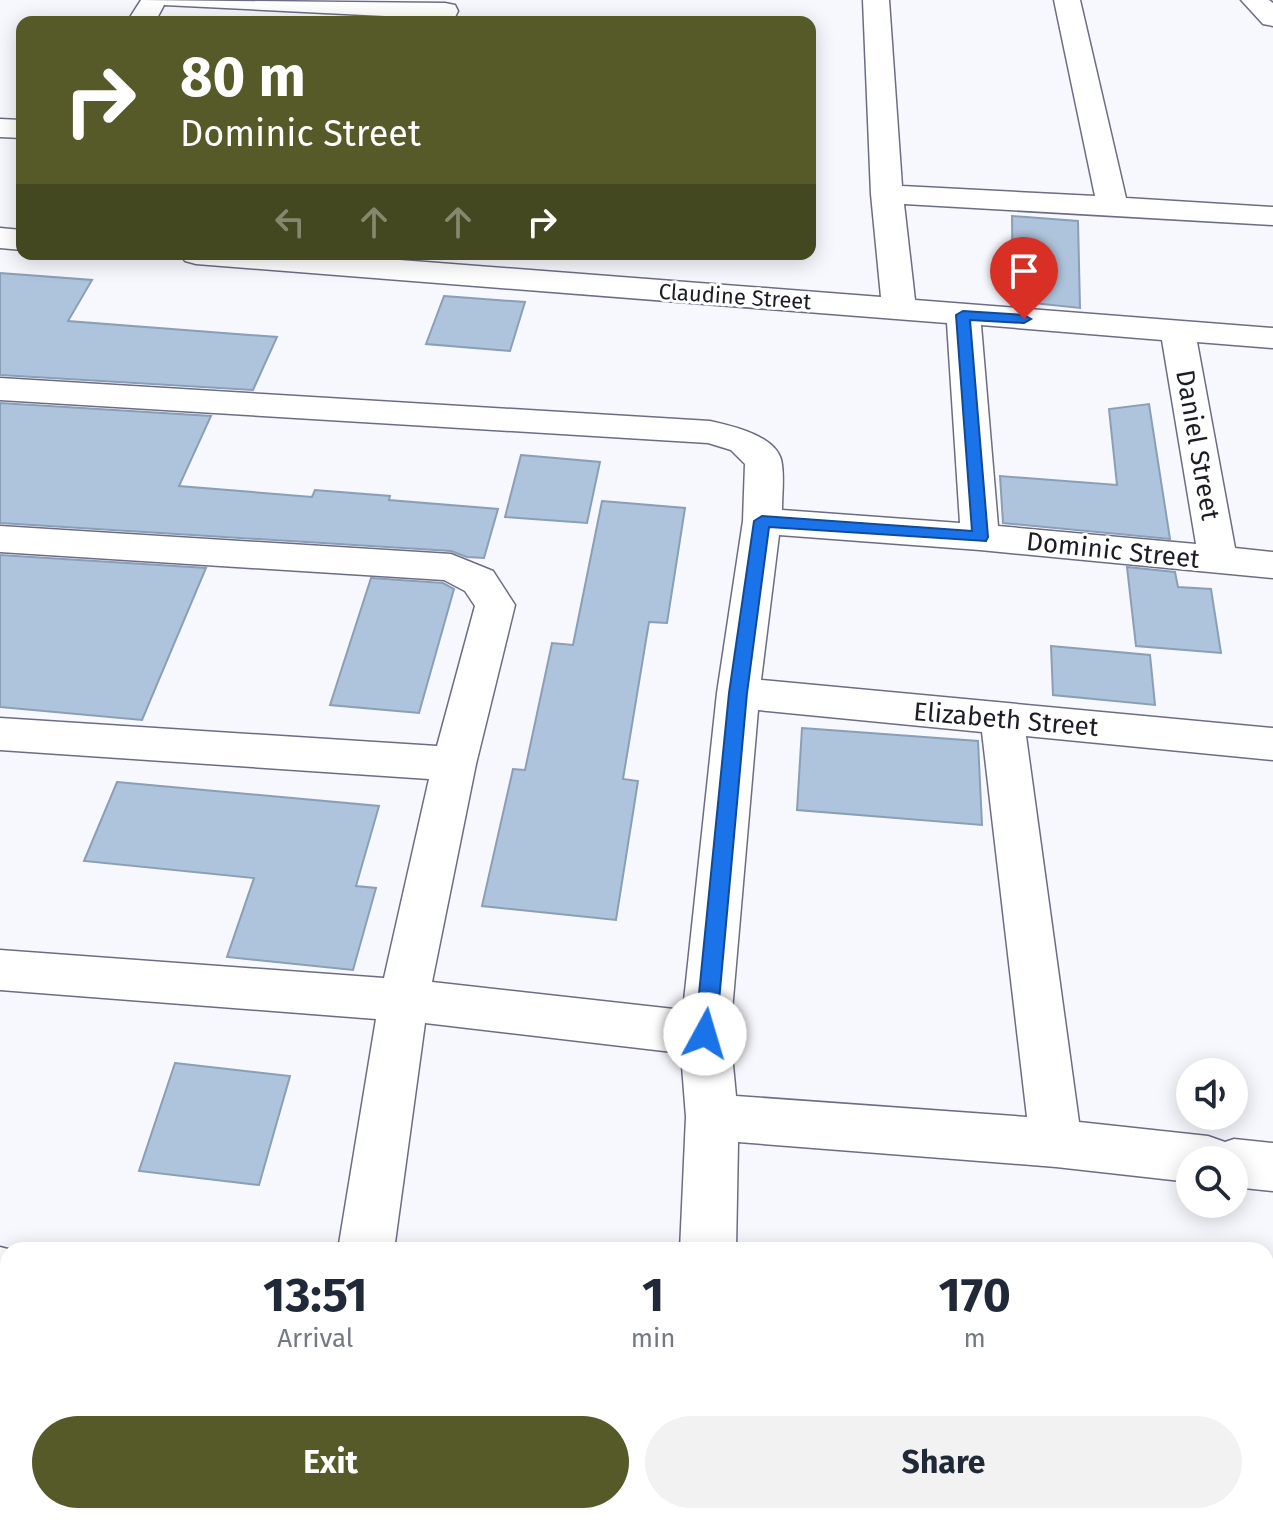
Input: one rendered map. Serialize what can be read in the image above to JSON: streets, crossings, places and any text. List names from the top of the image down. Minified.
{"streets":{"street":["Claudine Street","Daniel Street","Dominic Street","Elizabeth Street"]},"crossings":[["Claudine Street","Daniel Street"],["Daniel Street","Dominic Street"]],"page":{"turn":["80 m","Dominic Street"],"eta":["13:51","Arrival","1","min","170","m"],"buttons":["Exit","Share"]}}
